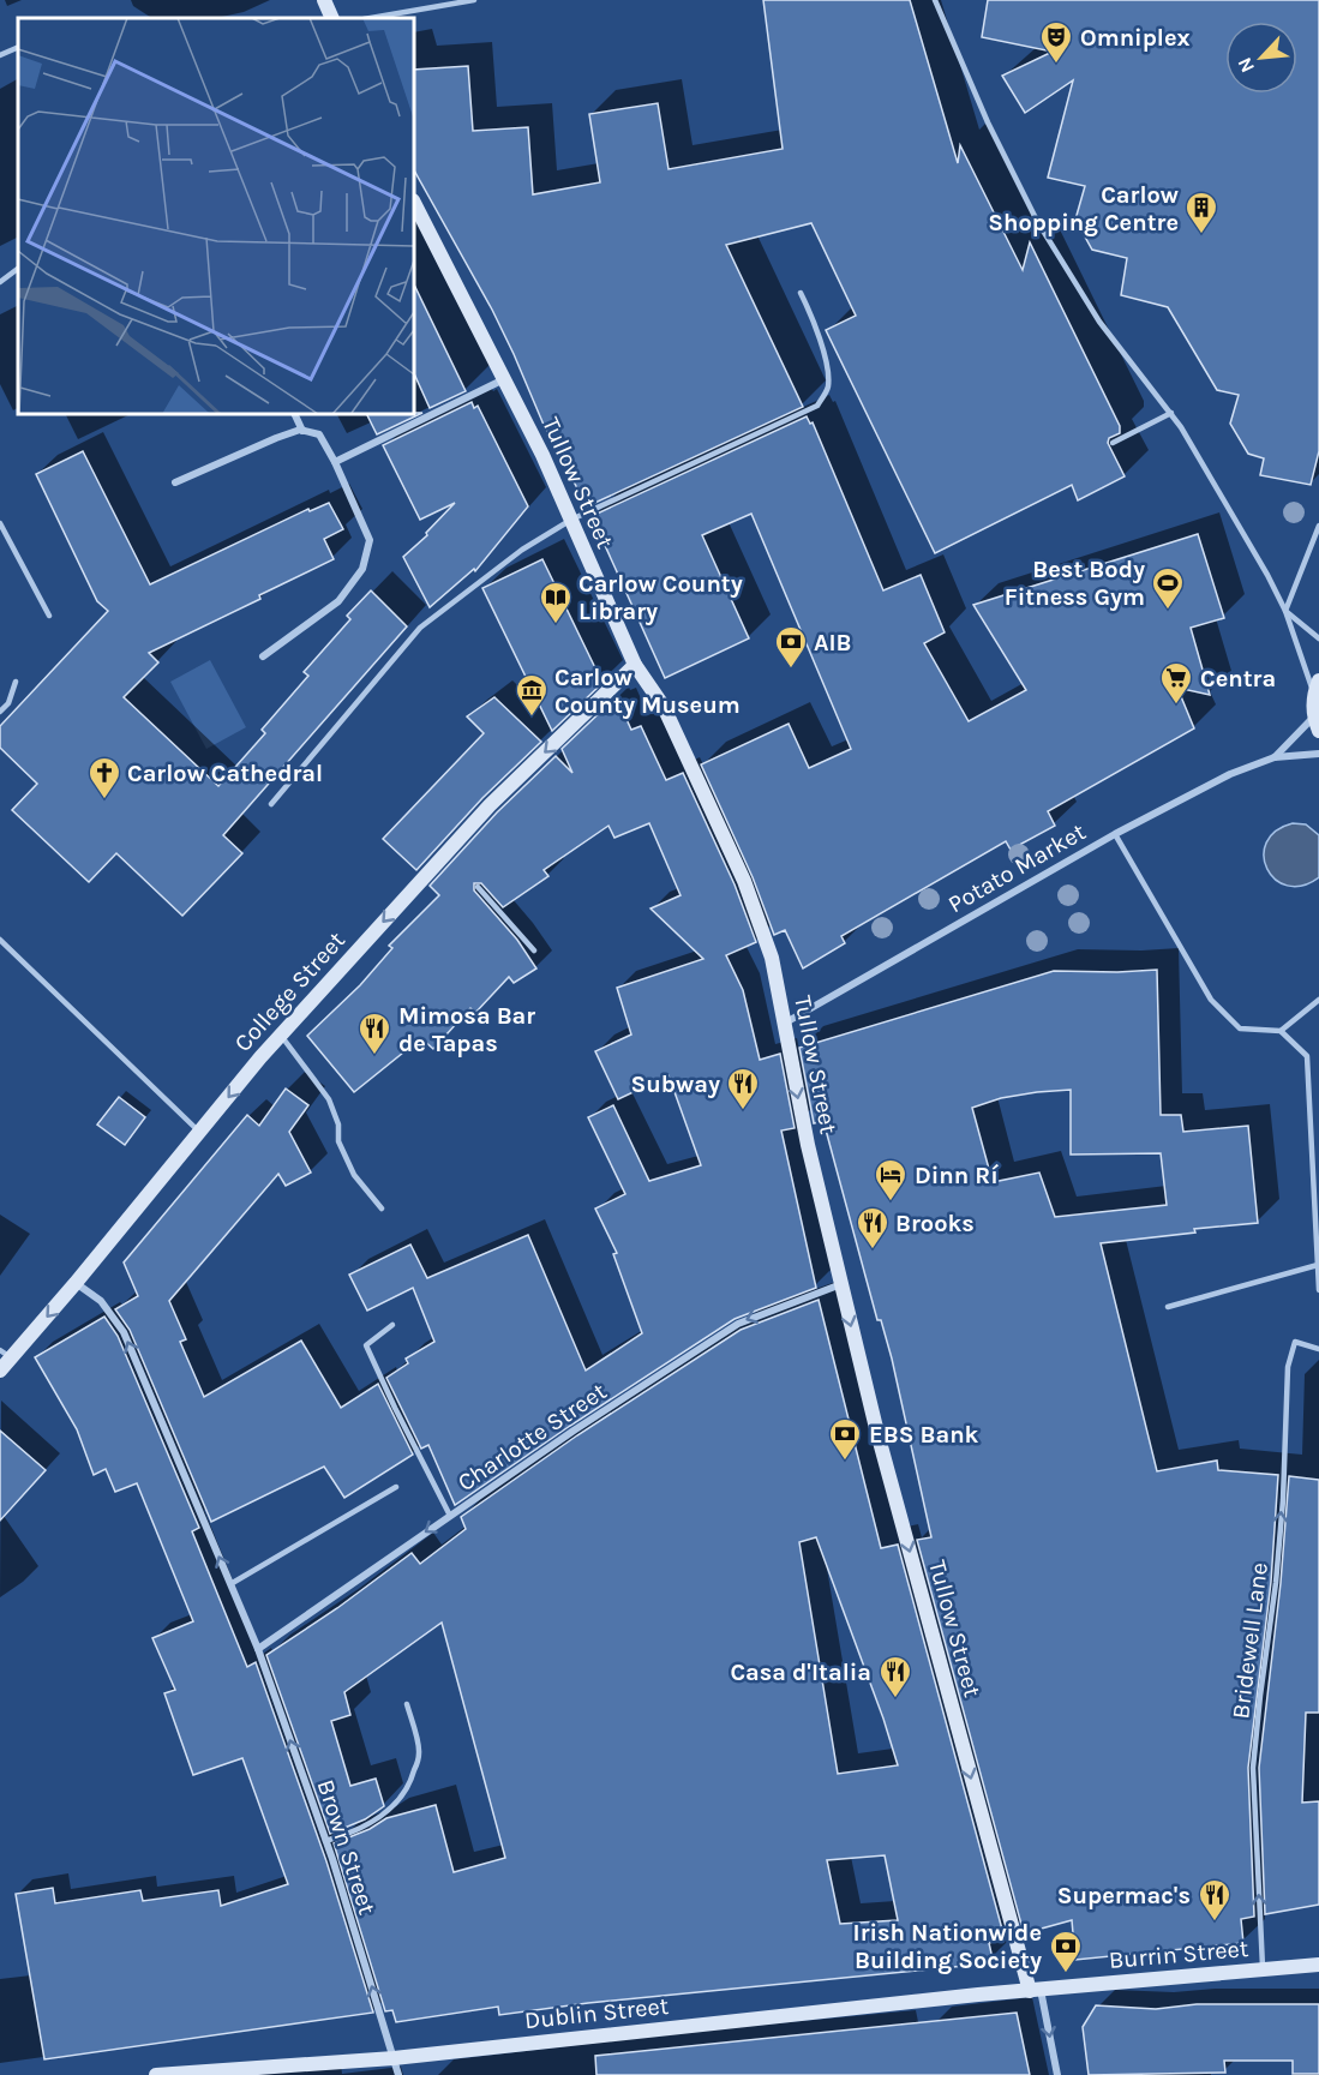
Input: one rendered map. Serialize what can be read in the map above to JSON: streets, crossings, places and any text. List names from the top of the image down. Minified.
{"streets":{"main road":["Tullow Street","College Street","Burrin Street","Dublin Street"],"street":["Potato Market","Charlotte Street","Brown Street"],"lane":["Bridewell Lane"]},"crossings":[["Tullow Street","Potato Market"],["Tullow Street","College Street"],["Tullow Street","Charlotte Street"],["Tullow Street","Burrin Street"],["Tullow Street","Dublin Street"],["College Street","Brown Street"],["Charlotte Street","Brown Street"],["Bridewell Lane","Burrin Street"],["Brown Street","Dublin Street"],["Burrin Street","Dublin Street"]],"one_way":["Tullow Street","College Street","Charlotte Street","Bridewell Lane","Brown Street"],"places":{"theatre":["Omniplex"],"building":["Carlow Shopping Centre"],"sports":["Best Body Fitness Gym"],"library":["Carlow County Library"],"bank":["AIB","EBS Bank","Irish Nationwide Building Society"],"supermarket":["Centra"],"museum":["Carlow County Museum"],"church":["Carlow Cathedral"],"restaurant":["Mimosa Bar de Tapas","Subway","Brooks","Casa d'Italia","Supermac's"],"hotel":["Dinn Rí"]},"north":"bottom left"}
